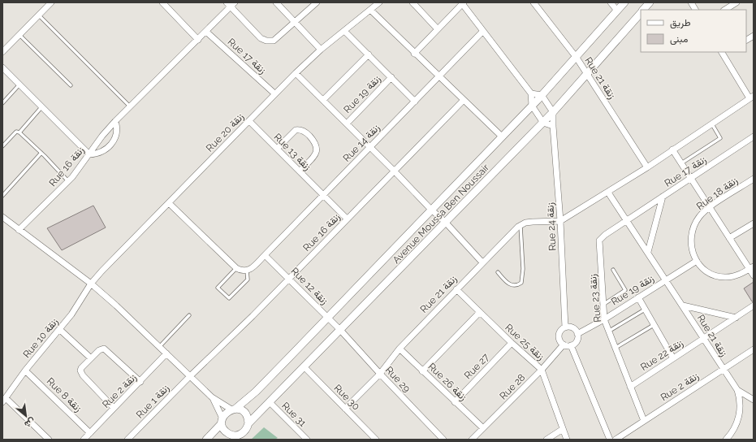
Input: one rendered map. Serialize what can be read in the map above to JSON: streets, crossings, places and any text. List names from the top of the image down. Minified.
{"streets":{"street":["Rue 17 زنقة","Rue 21 زنقة","Rue 19 زنقة","Rue 20 زنقة","Rue 14 زنقة","Rue 13 زنقة","Rue 16 زنقة","Rue 18 زنقة","Avenue Moussa Ben Noussair","Rue 24 زنقة","Rue 12 زنقة","Rue 23 زنقة","Rue 10 زنقة","Rue 25 زنقة","Rue 22 زنقة","Rue 27","Rue 29","Rue 26 زنقة","Rue 28","Rue 2 زنقة","Rue 8 زنقة","Rue 30","Rue 1 زنقة","Rue 31"]},"crossings":[["Rue 17 زنقة","Rue 21 زنقة"],["Rue 17 زنقة","Rue 20 زنقة"],["Rue 17 زنقة","Rue 16 زنقة"],["Rue 17 زنقة","Rue 23 زنقة"],["Rue 21 زنقة","Rue 19 زنقة"],["Rue 21 زنقة","Avenue Moussa Ben Noussair"],["Rue 21 زنقة","Rue 24 زنقة"],["Rue 21 زنقة","Rue 23 زنقة"],["Rue 21 زنقة","Rue 25 زنقة"],["Rue 21 زنقة","Rue 22 زنقة"],["Rue 21 زنقة","Rue 29"],["Rue 21 زنقة","Rue 26 زنقة"],["Rue 21 زنقة","Rue 2 زنقة"],["Rue 21 زنقة","Rue 30"],["Rue 19 زنقة","Rue 18 زنقة"],["Rue 19 زنقة","Rue 24 زنقة"],["Rue 19 زنقة","Rue 23 زنقة"],["Rue 19 زنقة","Rue 28"],["Rue 20 زنقة","Rue 13 زنقة"],["Rue 20 زنقة","Rue 10 زنقة"],["Rue 14 زنقة","Rue 13 زنقة"],["Rue 14 زنقة","Rue 12 زنقة"],["Rue 13 زنقة","Rue 16 زنقة"],["Rue 16 زنقة","Rue 12 زنقة"],["Rue 16 زنقة","Rue 1 زنقة"],["Avenue Moussa Ben Noussair","Rue 24 زنقة"],["Avenue Moussa Ben Noussair","Rue 12 زنقة"],["Avenue Moussa Ben Noussair","Rue 29"],["Avenue Moussa Ben Noussair","Rue 30"],["Avenue Moussa Ben Noussair","Rue 31"],["Rue 24 زنقة","Rue 28"],["Rue 12 زنقة","Rue 29"],["Rue 23 زنقة","Rue 22 زنقة"],["Rue 23 زنقة","Rue 2 زنقة"],["Rue 10 زنقة","Rue 8 زنقة"],["Rue 25 زنقة","Rue 27"],["Rue 25 زنقة","Rue 28"],["Rue 27","Rue 26 زنقة"],["Rue 26 زنقة","Rue 28"],["Rue 2 زنقة","Rue 8 زنقة"]],"legend":["طريق","مبنى"],"north":"bottom right"}
